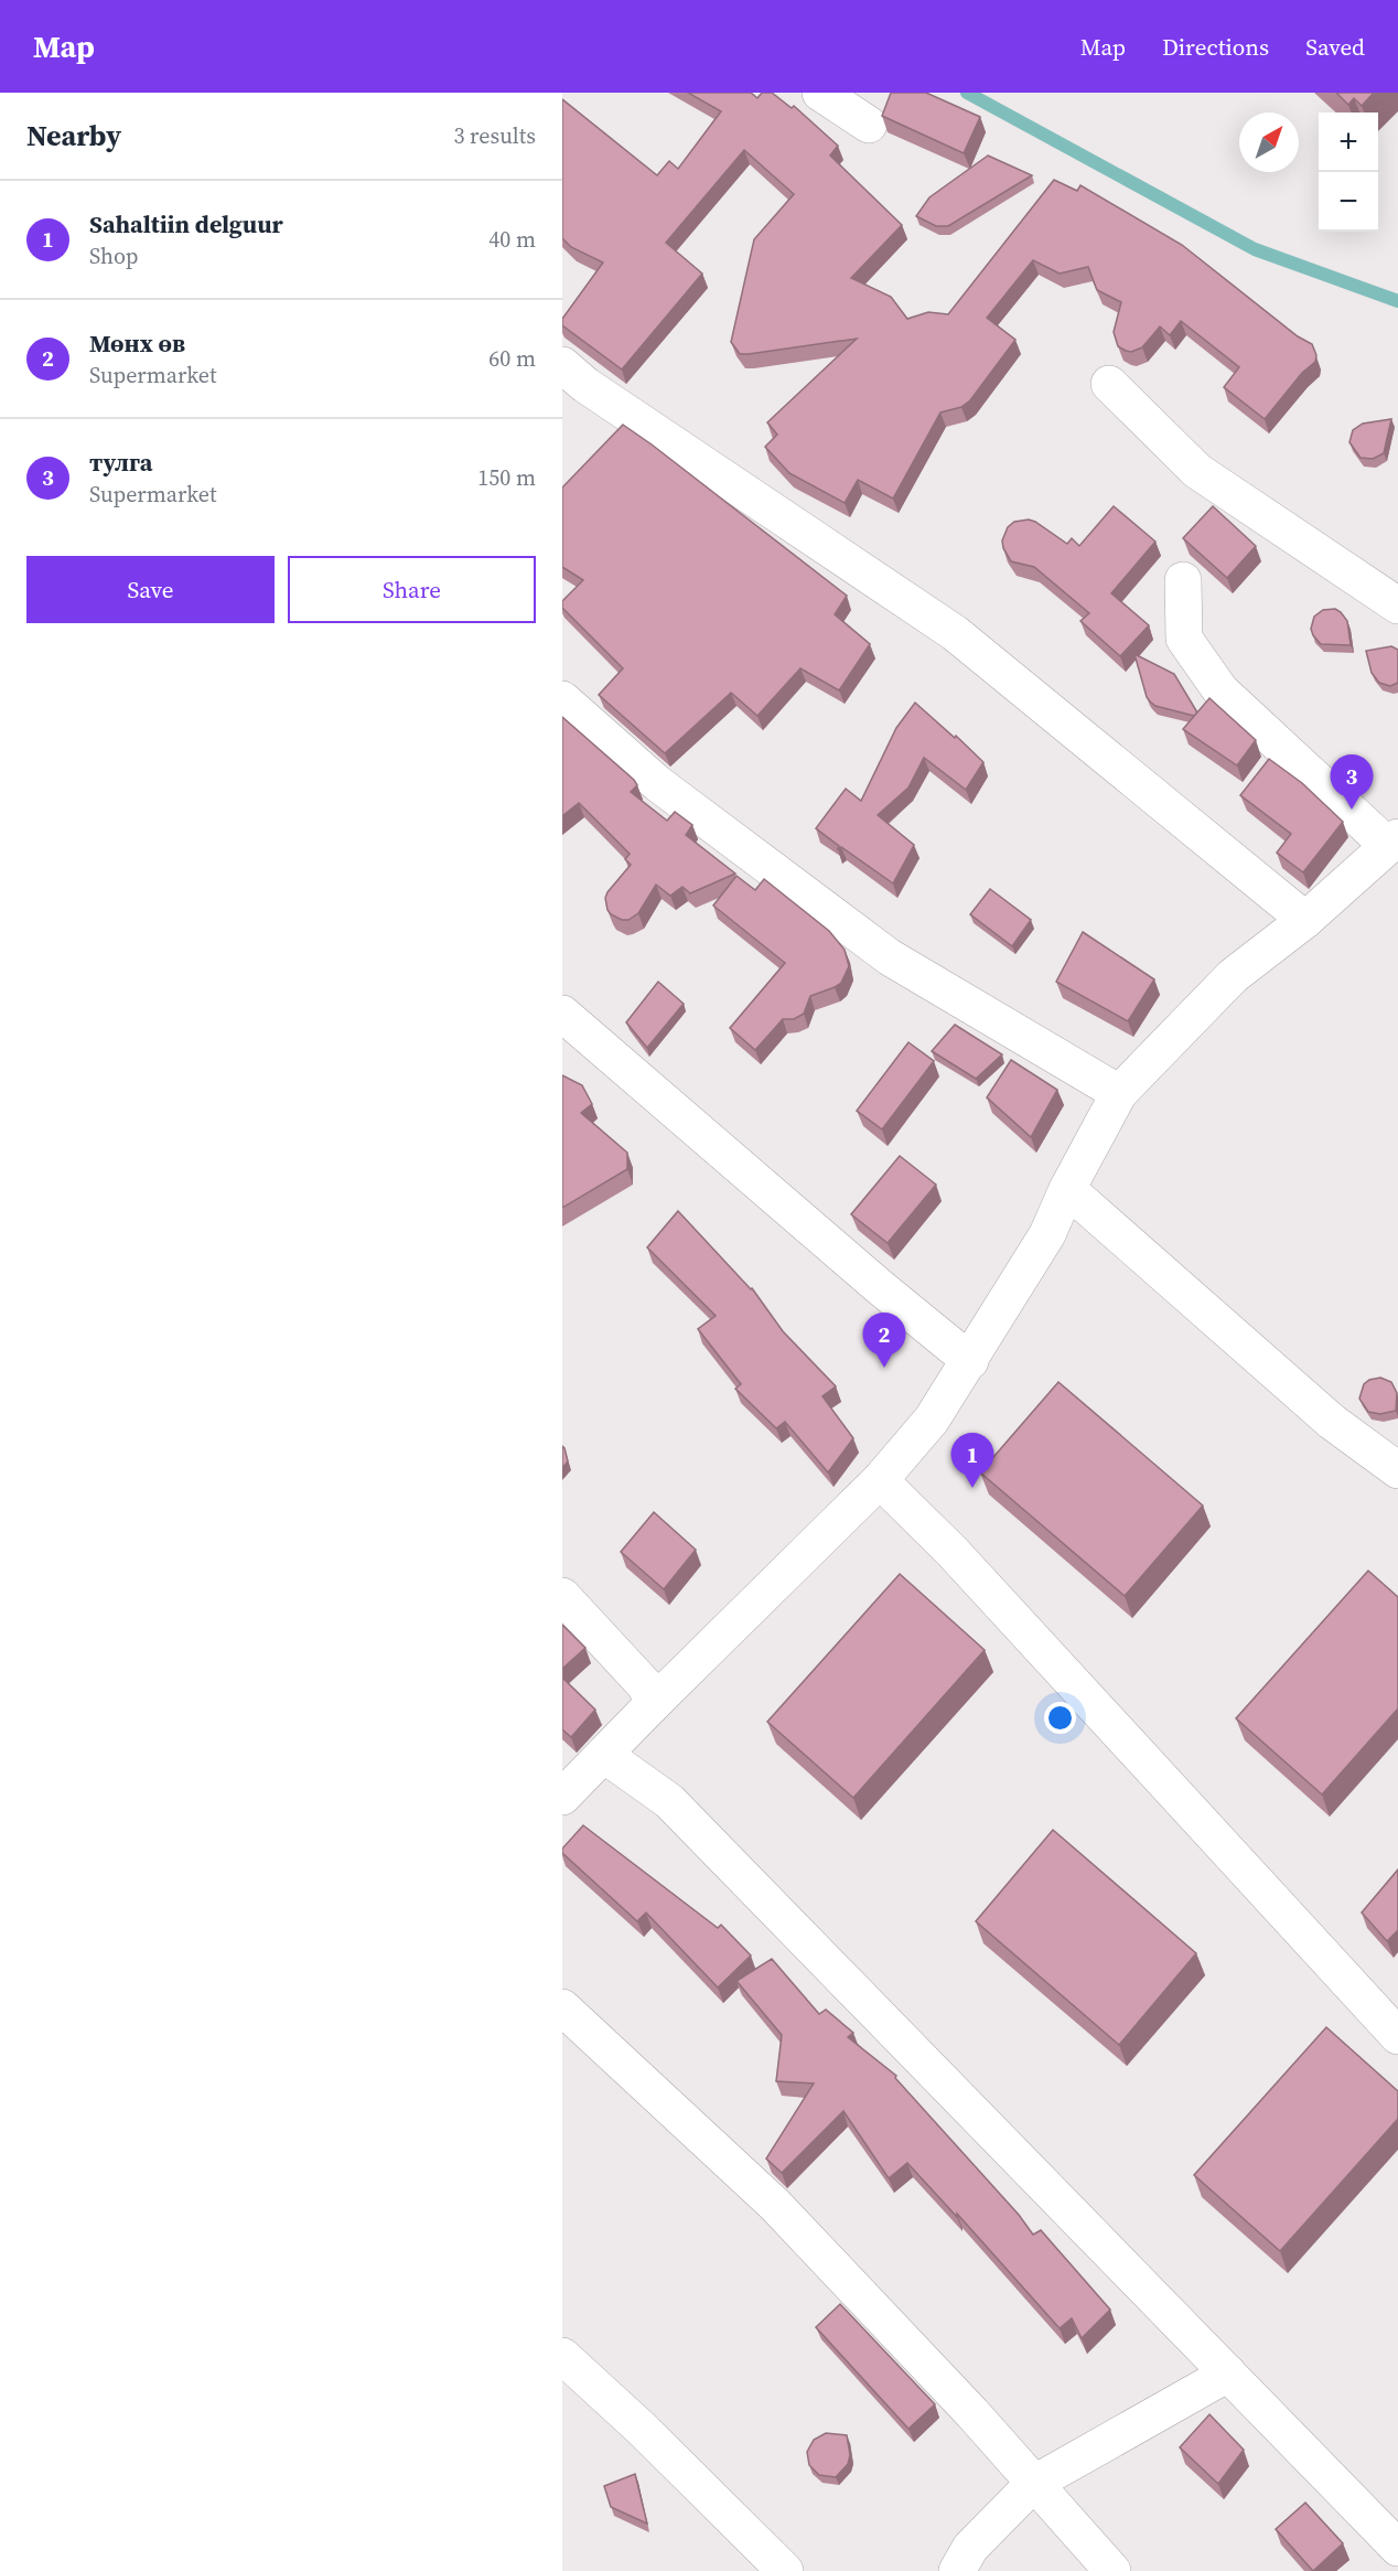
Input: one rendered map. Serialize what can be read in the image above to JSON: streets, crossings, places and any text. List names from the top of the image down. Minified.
{"north":"top right","page":{"header":"Map","nav":["Map","Directions","Saved"],"heading":["Nearby","3 results"],"map_buttons":["+","−"],"list":[{"mark":"1","name":"Sahaltiin delguur","note":"Shop","value":"40 m"},{"mark":"2","name":"Мөнх өв","note":"Supermarket","value":"60 m"},{"mark":"3","name":"тулга","note":"Supermarket","value":"150 m"}],"buttons":["Save","Share"],"pins":["3","2","1"]}}
